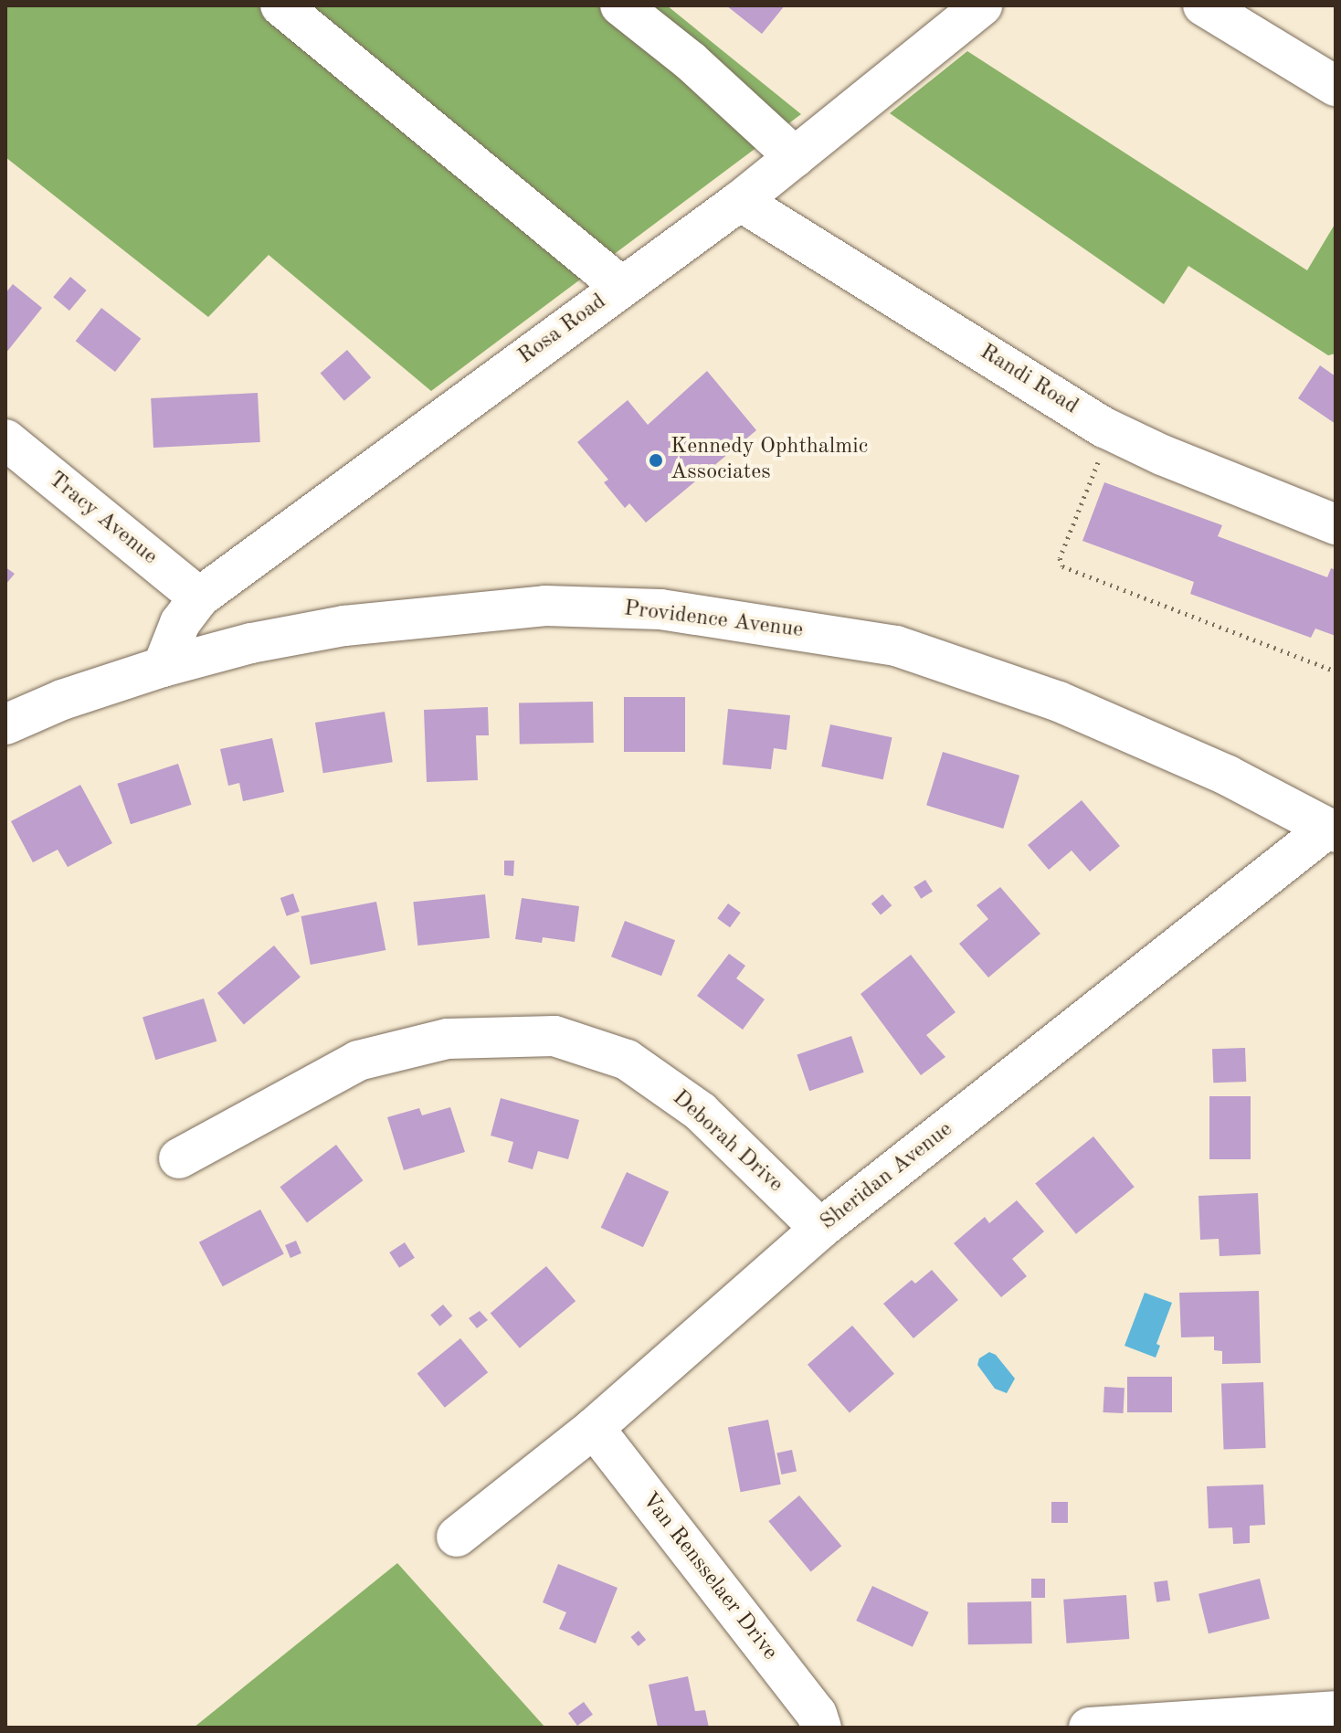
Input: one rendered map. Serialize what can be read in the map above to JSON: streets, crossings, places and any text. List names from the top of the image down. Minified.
{"streets":{"street":["Rosa Road","Randi Road","Tracy Avenue","Providence Avenue","Deborah Drive","Sheridan Avenue","Van Rensselaer Drive"]},"crossings":[["Rosa Road","Randi Road"],["Rosa Road","Tracy Avenue"],["Rosa Road","Providence Avenue"],["Providence Avenue","Sheridan Avenue"],["Deborah Drive","Sheridan Avenue"],["Sheridan Avenue","Van Rensselaer Drive"]],"places":["Kennedy Ophthalmic Associates"]}
